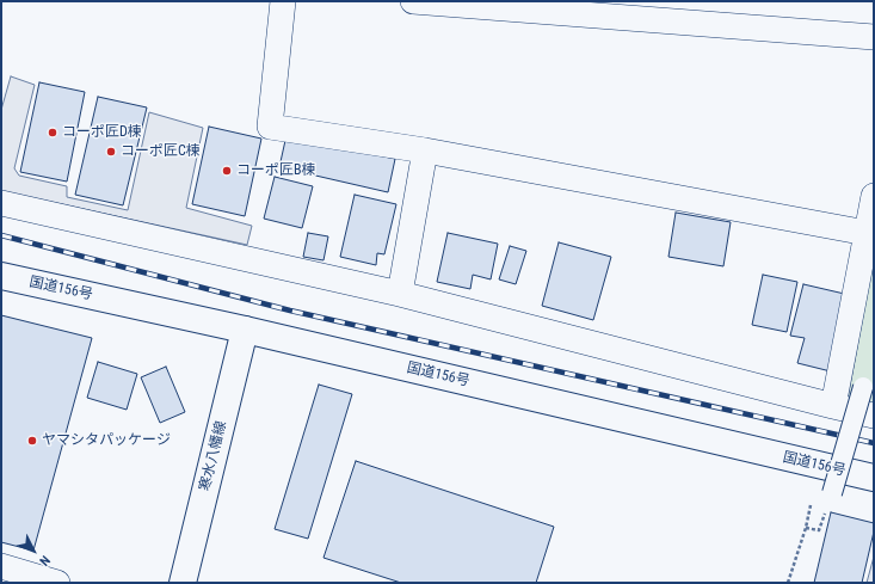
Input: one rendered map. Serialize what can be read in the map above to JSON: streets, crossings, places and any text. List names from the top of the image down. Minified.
{"streets":{"main road":["国道156号","寒水八幡線"]},"crossings":[["国道156号","寒水八幡線"]],"places":["コーポ匠D棟","コーポ匠C棟","コーポ匠B棟","ヤマシタパッケージ"],"north":"bottom right"}
